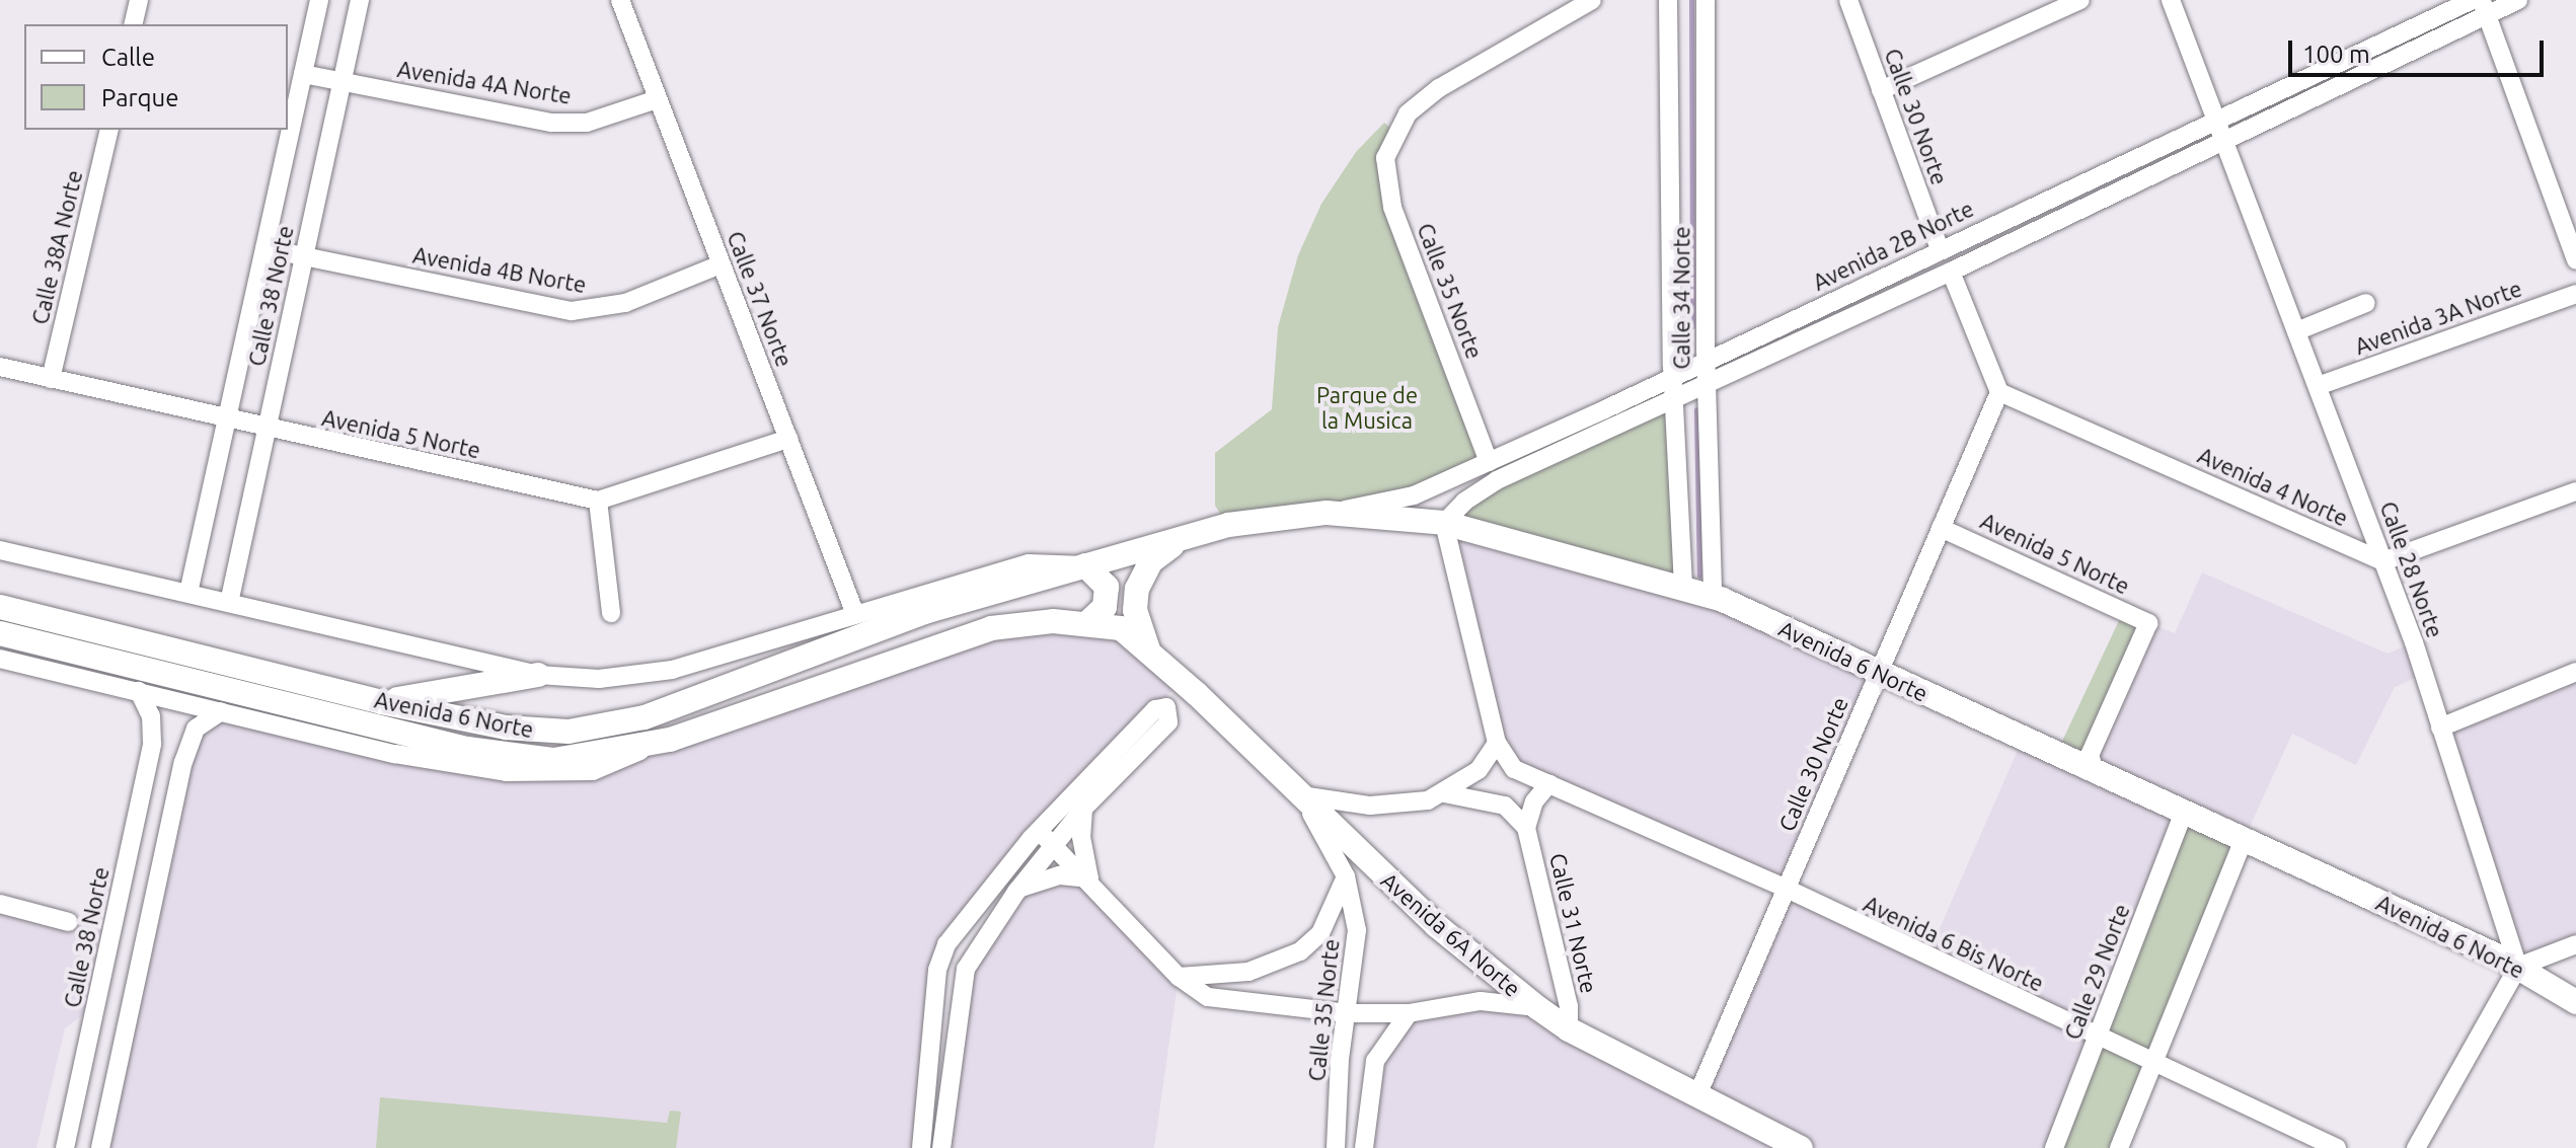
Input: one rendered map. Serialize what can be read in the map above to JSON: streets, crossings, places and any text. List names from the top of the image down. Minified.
{"streets":{"main road":["Avenida 6 Norte","Avenida 6A Norte"],"street":["Avenida 4A Norte","Calle 30 Norte","Avenida 2B Norte","Calle 38A Norte","Avenida 4B Norte","Calle 35 Norte","Calle 38 Norte","Calle 34 Norte","Calle 37 Norte","Avenida 3A Norte","Avenida 5 Norte","Avenida 4 Norte","Calle 28 Norte","Calle 31 Norte","Avenida 6 Bis Norte","Calle 29 Norte"]},"crossings":[["Avenida 4A Norte","Calle 38 Norte"],["Avenida 4A Norte","Calle 37 Norte"],["Calle 30 Norte","Avenida 2B Norte"],["Calle 30 Norte","Avenida 5 Norte"],["Calle 30 Norte","Avenida 4 Norte"],["Calle 30 Norte","Avenida 6 Norte"],["Calle 30 Norte","Avenida 6A Norte"],["Calle 30 Norte","Avenida 6 Bis Norte"],["Avenida 2B Norte","Calle 35 Norte"],["Avenida 2B Norte","Calle 34 Norte"],["Avenida 2B Norte","Calle 28 Norte"],["Avenida 2B Norte","Avenida 6 Norte"],["Calle 38A Norte","Avenida 5 Norte"],["Avenida 4B Norte","Calle 38 Norte"],["Avenida 4B Norte","Calle 37 Norte"],["Calle 35 Norte","Avenida 6A Norte"],["Calle 38 Norte","Avenida 5 Norte"],["Calle 38 Norte","Avenida 6 Norte"],["Calle 34 Norte","Avenida 6 Norte"],["Calle 37 Norte","Avenida 6 Norte"],["Avenida 3A Norte","Calle 28 Norte"],["Avenida 5 Norte","Avenida 6 Norte"],["Avenida 4 Norte","Calle 28 Norte"],["Calle 28 Norte","Avenida 6 Norte"],["Avenida 6 Norte","Avenida 6A Norte"],["Avenida 6 Norte","Calle 29 Norte"],["Calle 31 Norte","Avenida 6A Norte"],["Avenida 6 Bis Norte","Calle 29 Norte"]],"parks":["Parque de la Musica"],"legend":["Calle","Parque"],"scale_bar":"100 m"}
